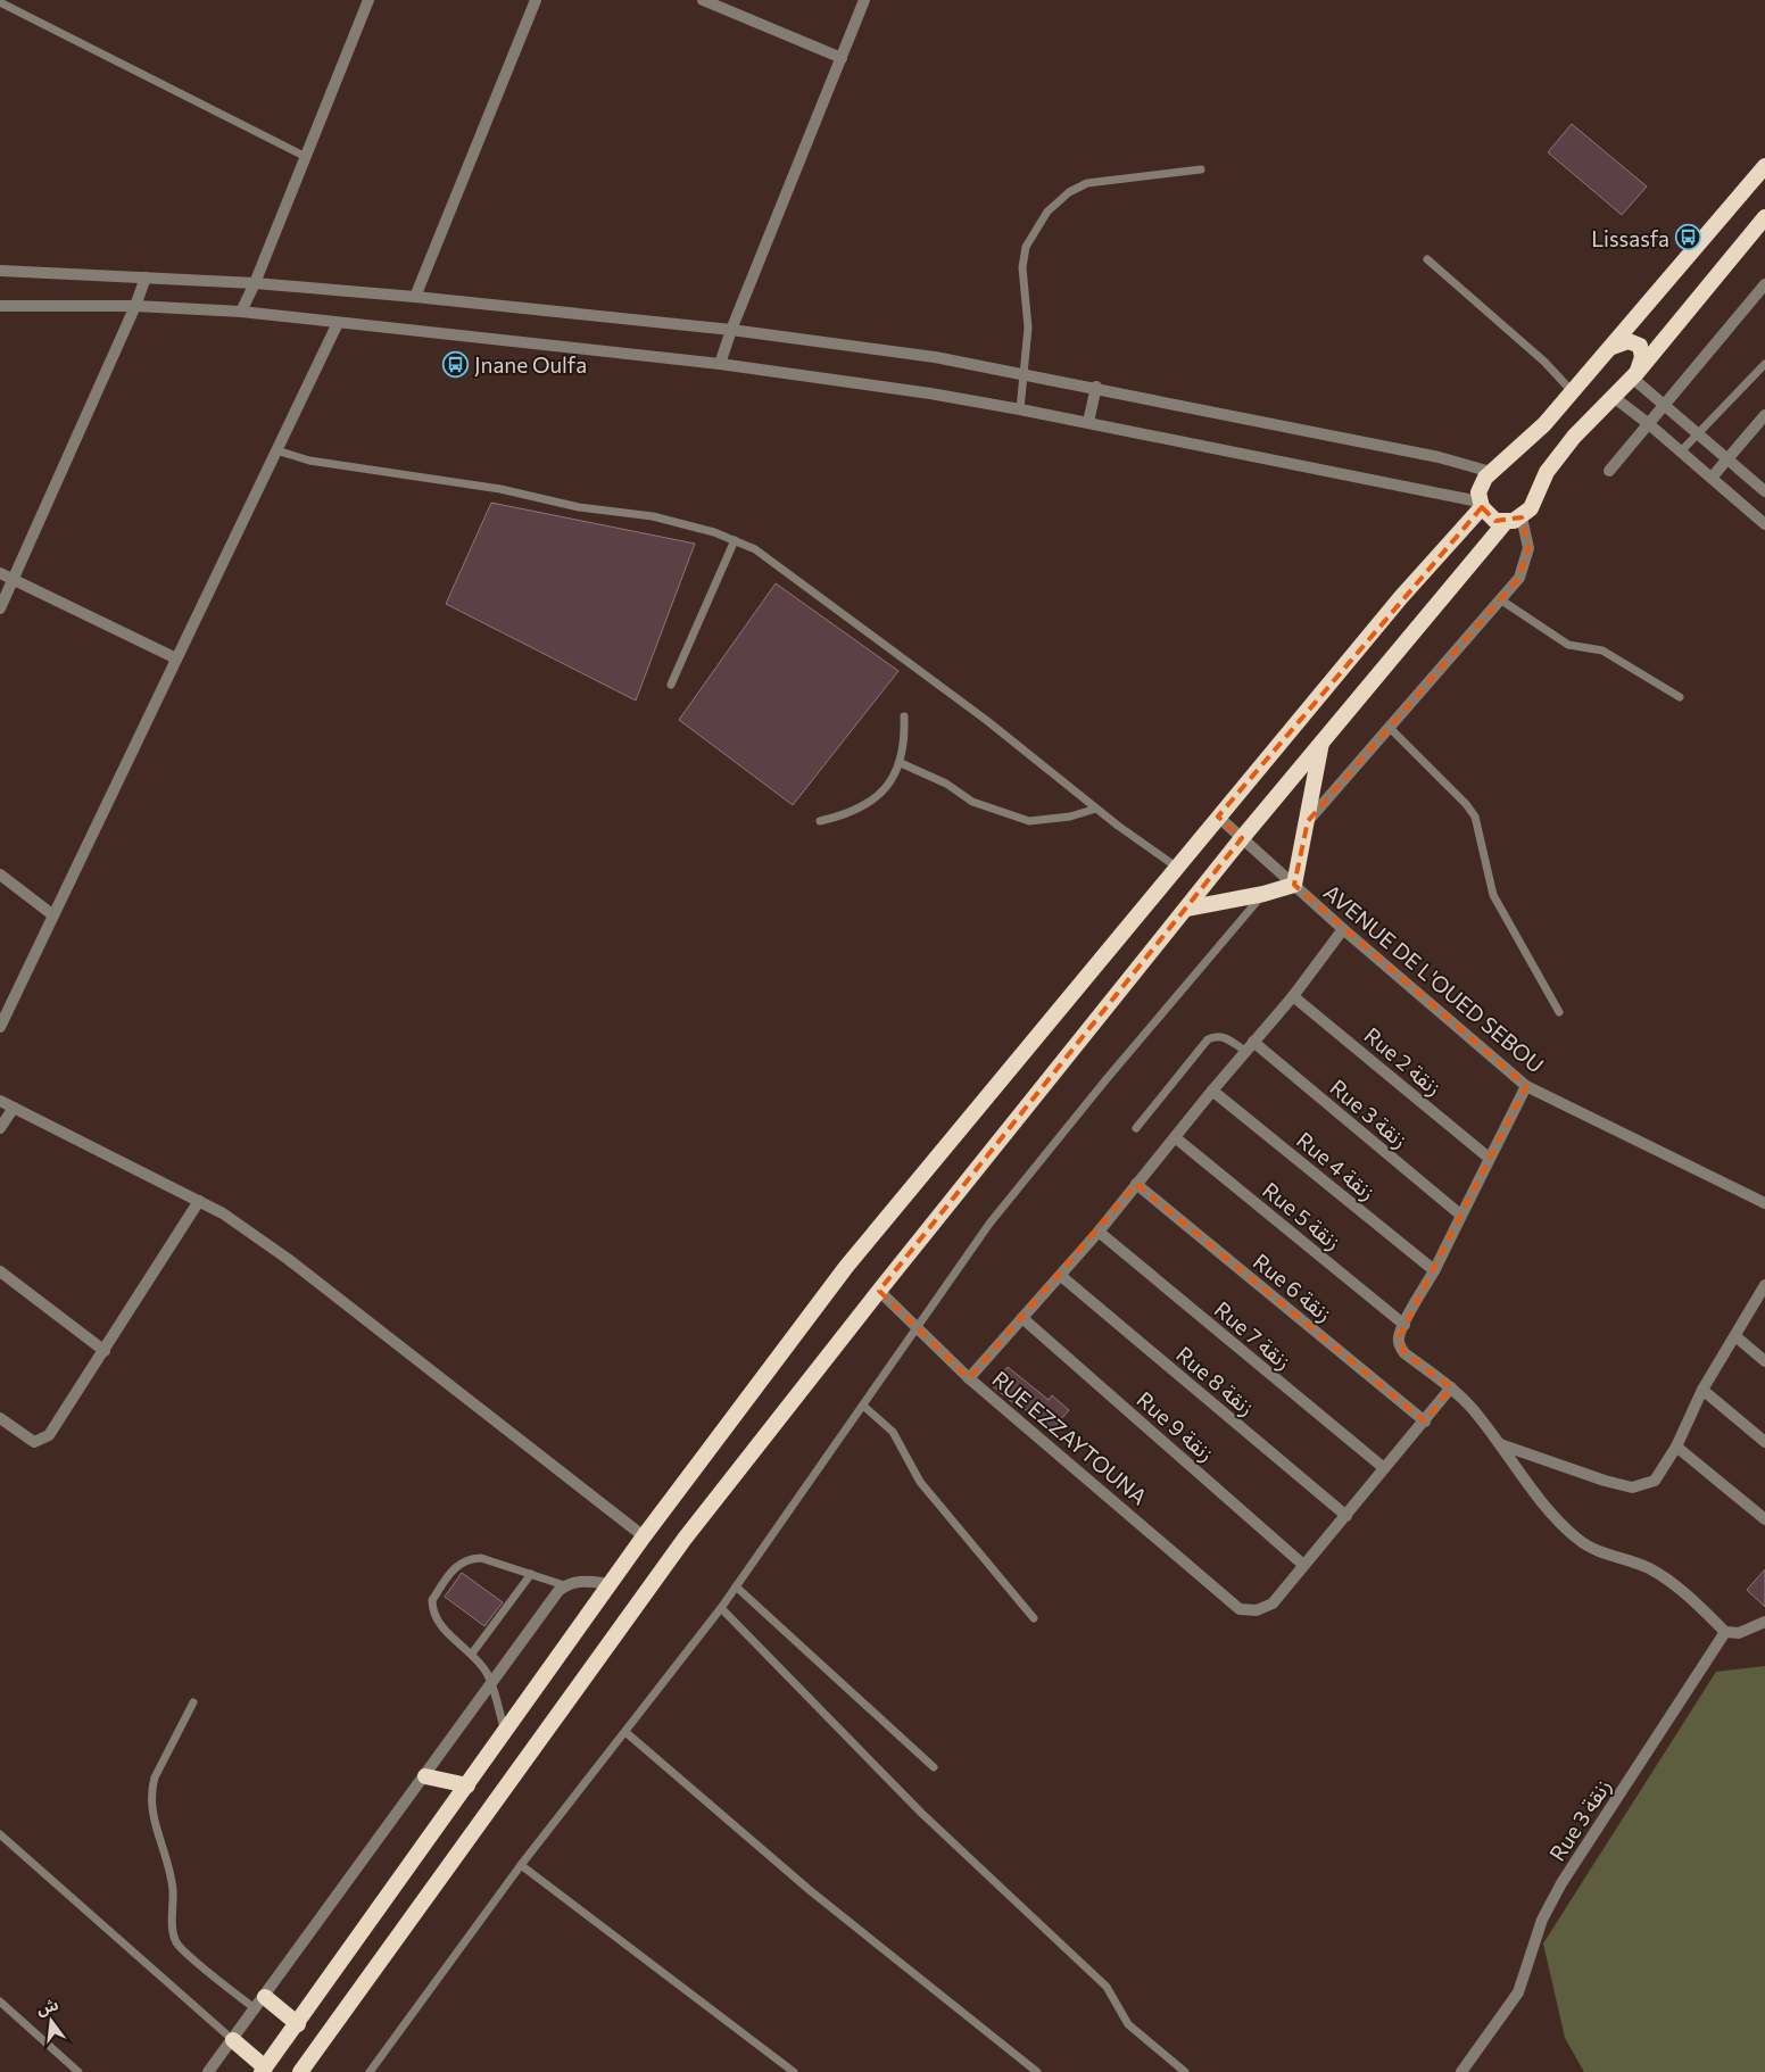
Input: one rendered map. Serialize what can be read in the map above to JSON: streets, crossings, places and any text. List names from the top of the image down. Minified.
{"streets":{"street":["AVENUE DE L'OUED SEBOU","Rue 2 زنقة","Rue 3 زنقة","Rue 4 زنقة","Rue 5 زنقة","Rue 6 زنقة","Rue 7 زنقة","Rue 8 زنقة","Rue 9 زنقة","RUE EZZAYTOUNA"]},"crossings":[["Rue 9 زنقة","RUE EZZAYTOUNA"]],"places":{"bus stop":["Lissasfa","Jnane Oulfa"]},"north":"top"}
